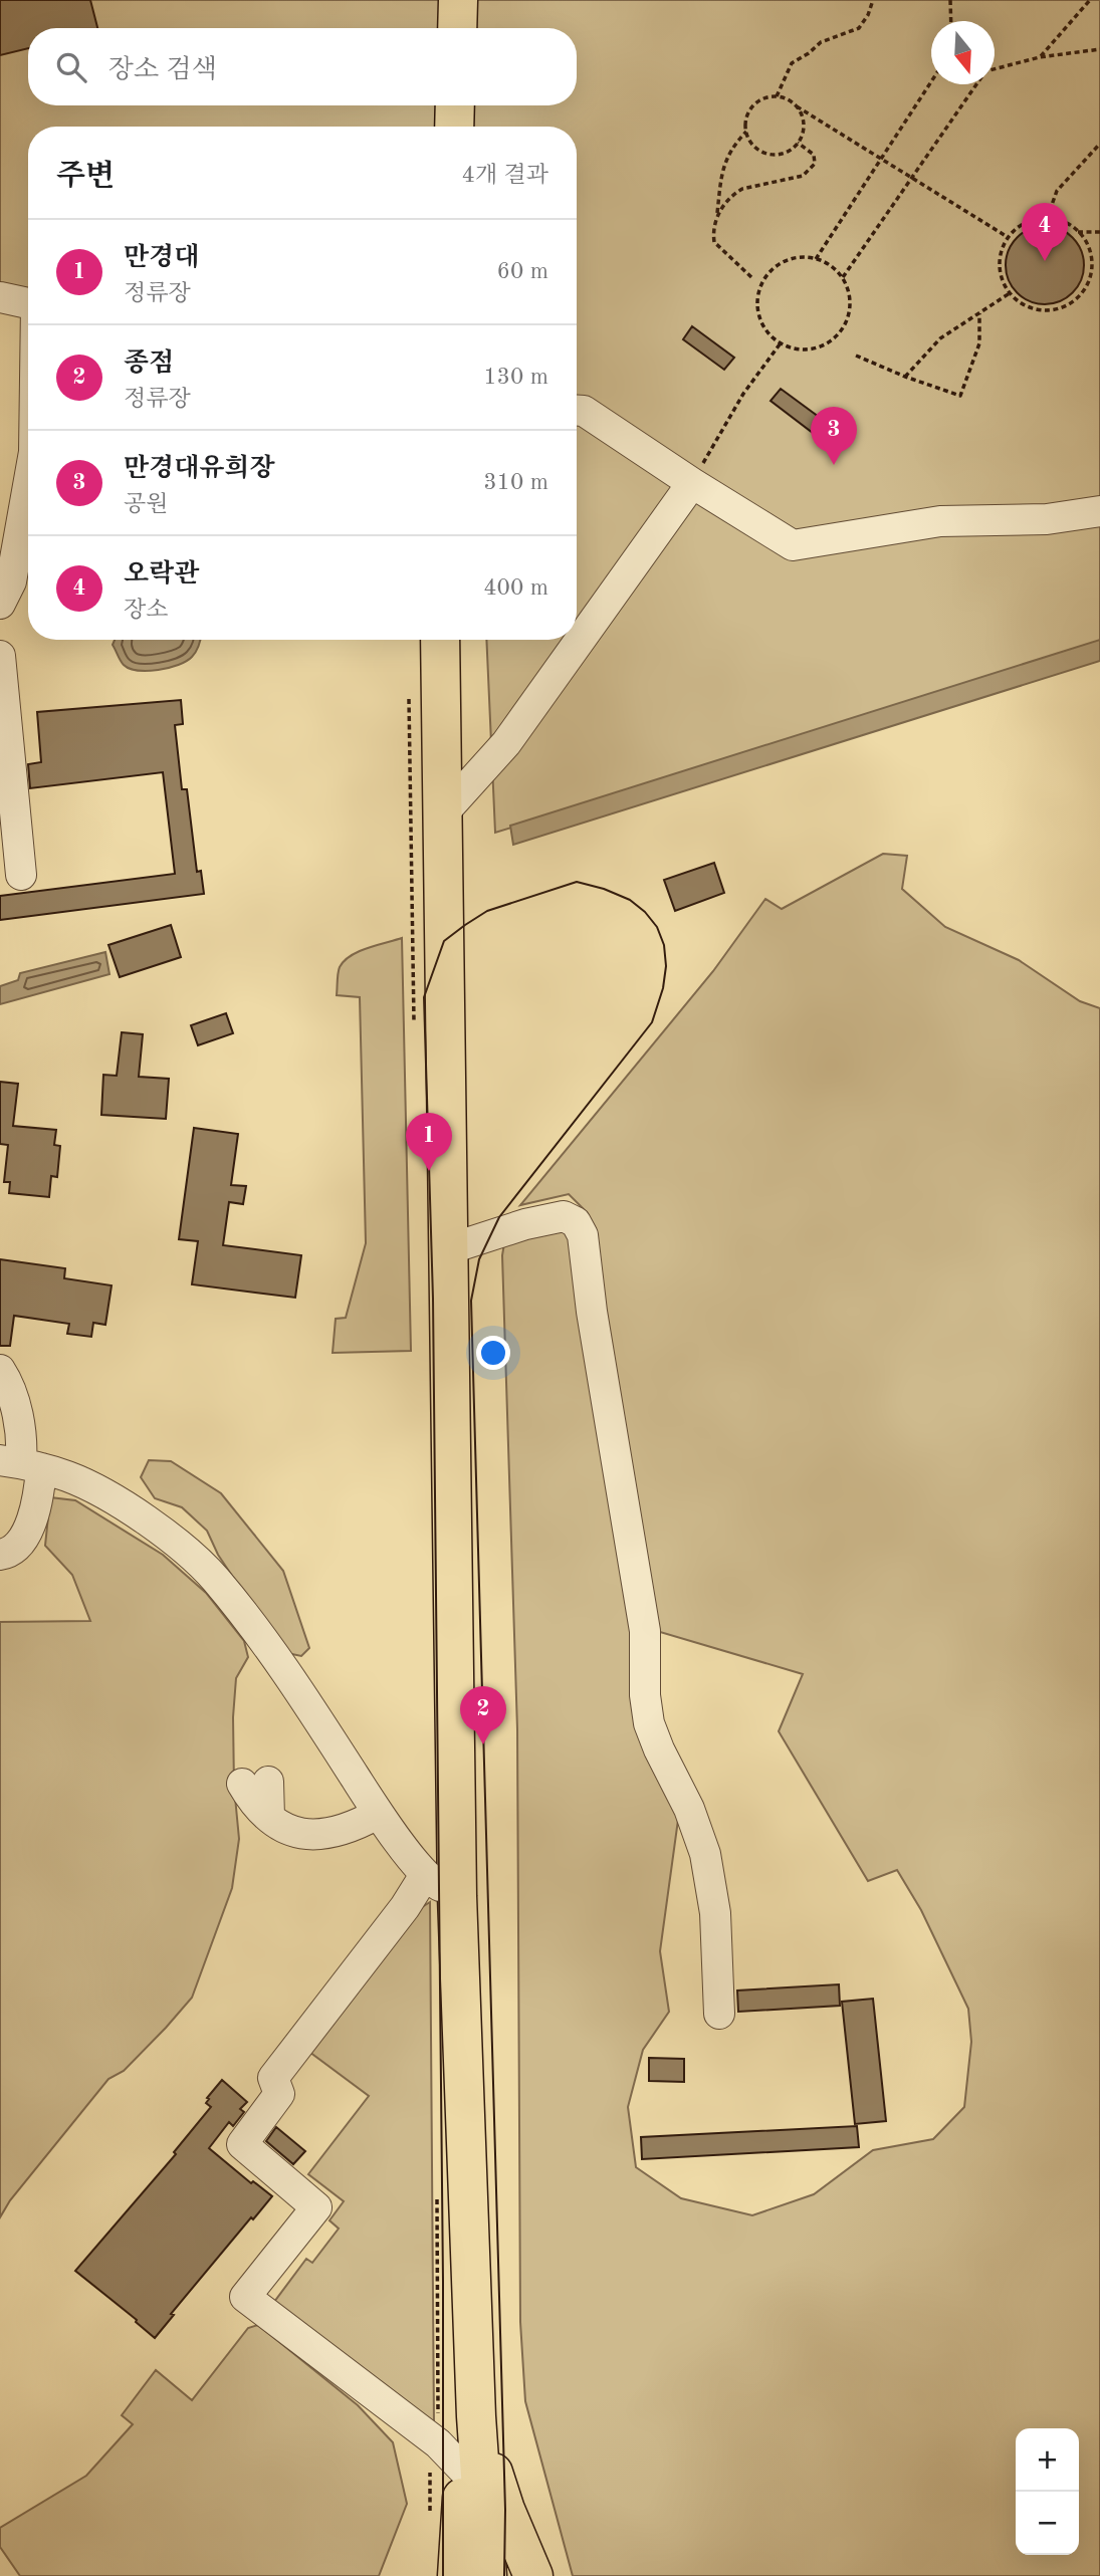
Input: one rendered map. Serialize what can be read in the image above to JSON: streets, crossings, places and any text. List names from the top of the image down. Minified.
{"north":"bottom","page":{"search":"장소 검색","heading":["주변","4개 결과"],"pins":["4","3","1","2"],"list":[{"mark":"1","name":"만경대","note":"정류장","value":"60 m"},{"mark":"2","name":"종점","note":"정류장","value":"130 m"},{"mark":"3","name":"만경대유희장","note":"공원","value":"310 m"},{"mark":"4","name":"오락관","note":"장소","value":"400 m"}],"map_buttons":["+","−"]}}
